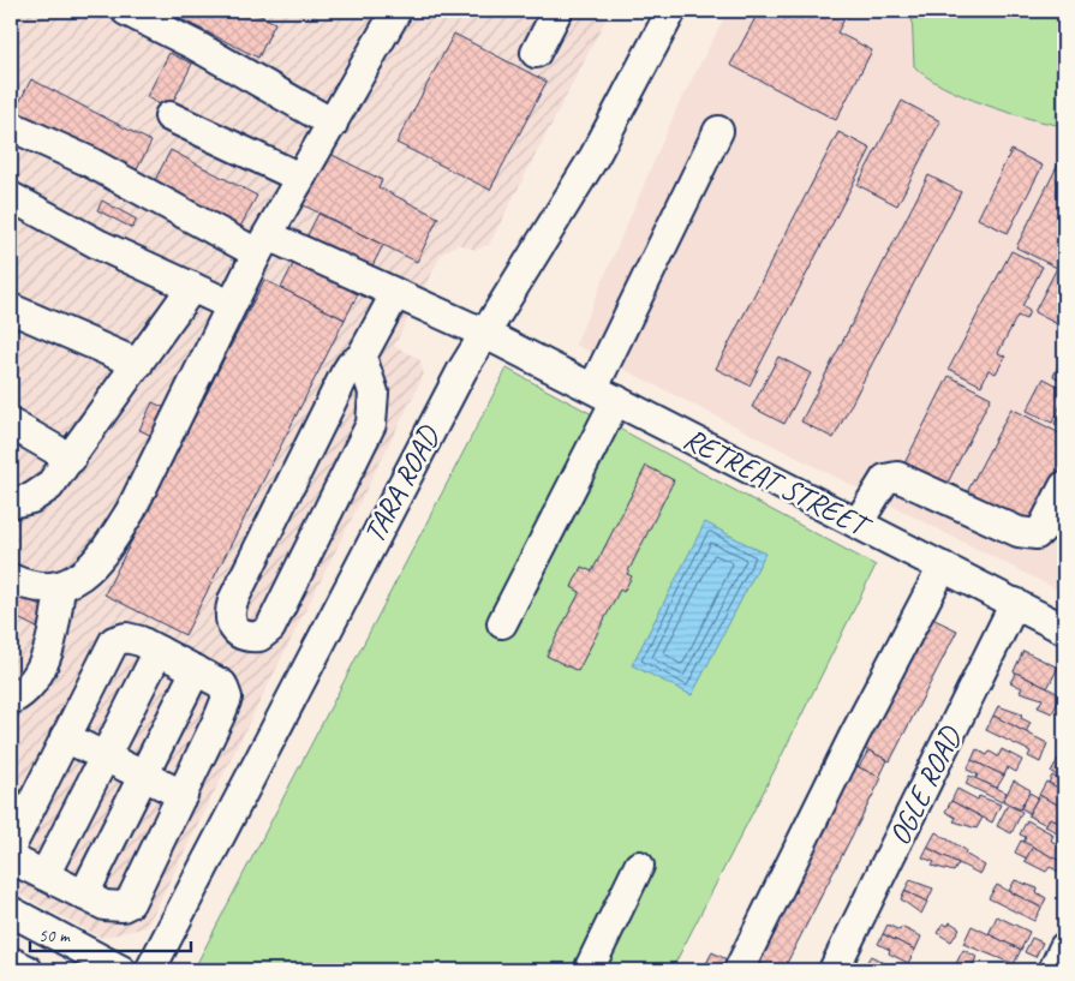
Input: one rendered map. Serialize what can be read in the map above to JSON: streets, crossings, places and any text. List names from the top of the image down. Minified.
{"streets":{"street":["RETREAT STREET","TARA ROAD","OGLE ROAD"]},"crossings":[["RETREAT STREET","TARA ROAD"],["RETREAT STREET","OGLE ROAD"]],"scale_bar":"50 m"}
